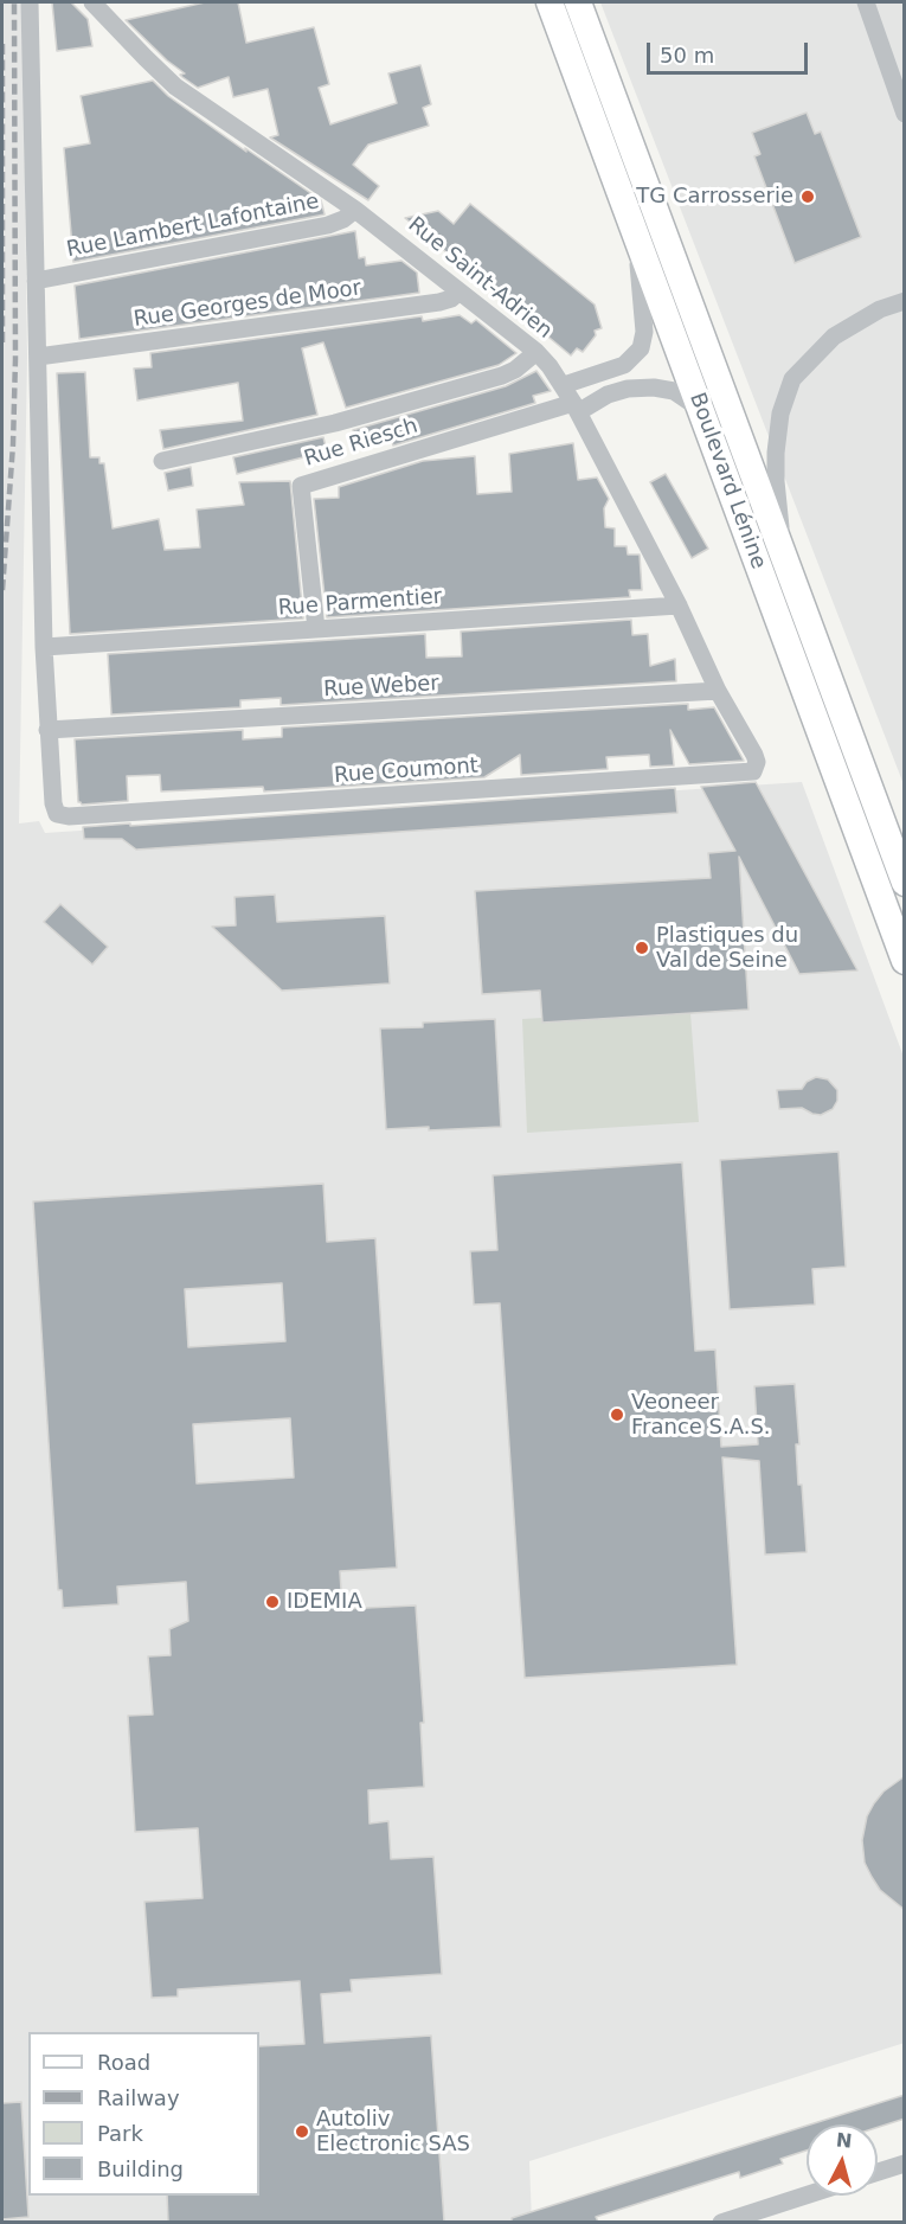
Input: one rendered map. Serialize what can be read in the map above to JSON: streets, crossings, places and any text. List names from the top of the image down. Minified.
{"streets":{"main road":["Boulevard Lénine"],"street":["Rue Lambert Lafontaine","Rue Saint-Adrien","Rue Georges de Moor","Rue Riesch","Rue Parmentier","Rue Weber","Rue Coumont"]},"crossings":[["Rue Lambert Lafontaine","Rue Saint-Adrien"],["Rue Saint-Adrien","Rue Georges de Moor"],["Rue Saint-Adrien","Rue Riesch"],["Rue Saint-Adrien","Rue Parmentier"],["Rue Saint-Adrien","Rue Weber"],["Rue Saint-Adrien","Rue Coumont"],["Rue Riesch","Rue Parmentier"],["Rue Weber","Rue Coumont"]],"places":["TG Carrosserie","Plastiques du Val de Seine","Veoneer France S.A.S.","IDEMIA","Autoliv Electronic SAS"],"legend":["Road","Railway","Park","Building"],"scale_bar":"50 m","north":"top"}
